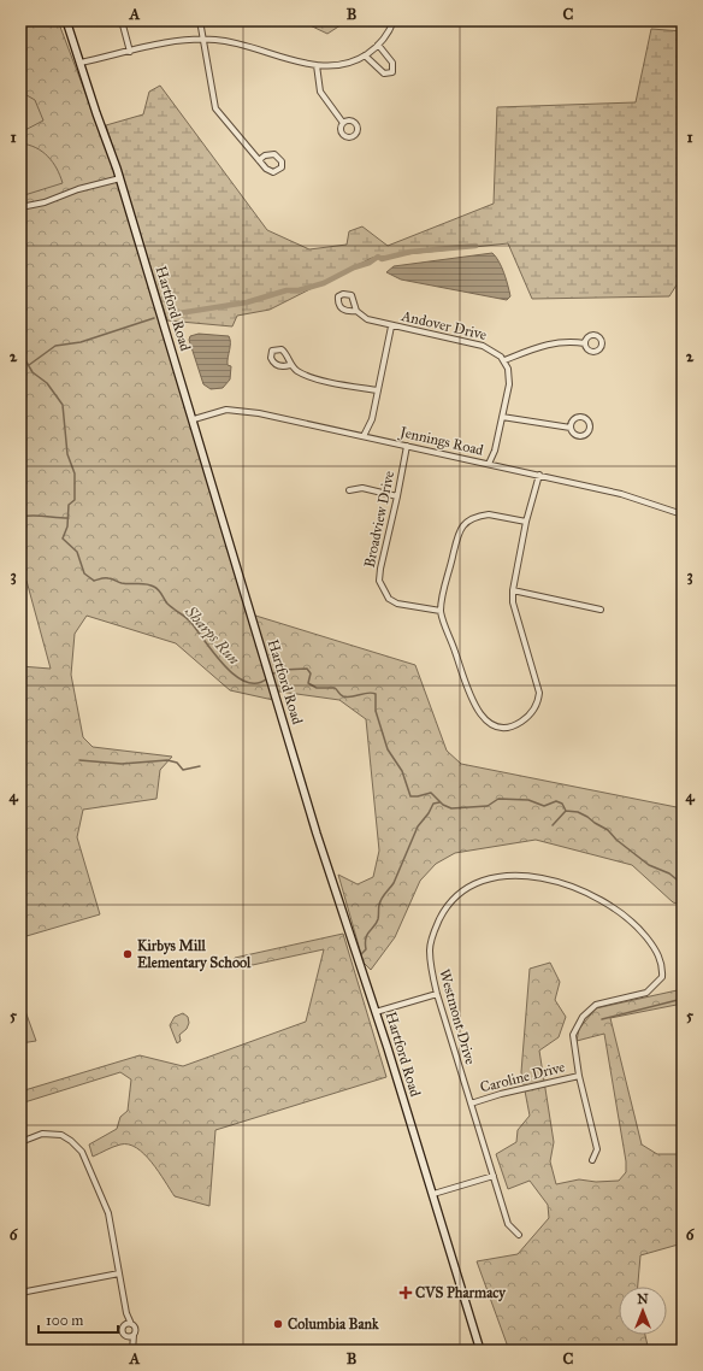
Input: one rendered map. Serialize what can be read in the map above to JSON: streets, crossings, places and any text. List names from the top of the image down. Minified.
{"streets":{"street":["Hartford Road","Andover Drive","Jennings Road","Broadview Drive","Westmont Drive","Caroline Drive"]},"crossings":[["Hartford Road","Jennings Road"],["Jennings Road","Broadview Drive"],["Westmont Drive","Caroline Drive"]],"water":["Sharps Run"],"places":{"other":["Kirbys Mill Elementary School","Columbia Bank"],"health":["CVS Pharmacy"]},"scale_bar":"100 m","north":"top","grid":{"columns":["A","B","C"],"rows":["1","2","3","4","5","6"]}}
